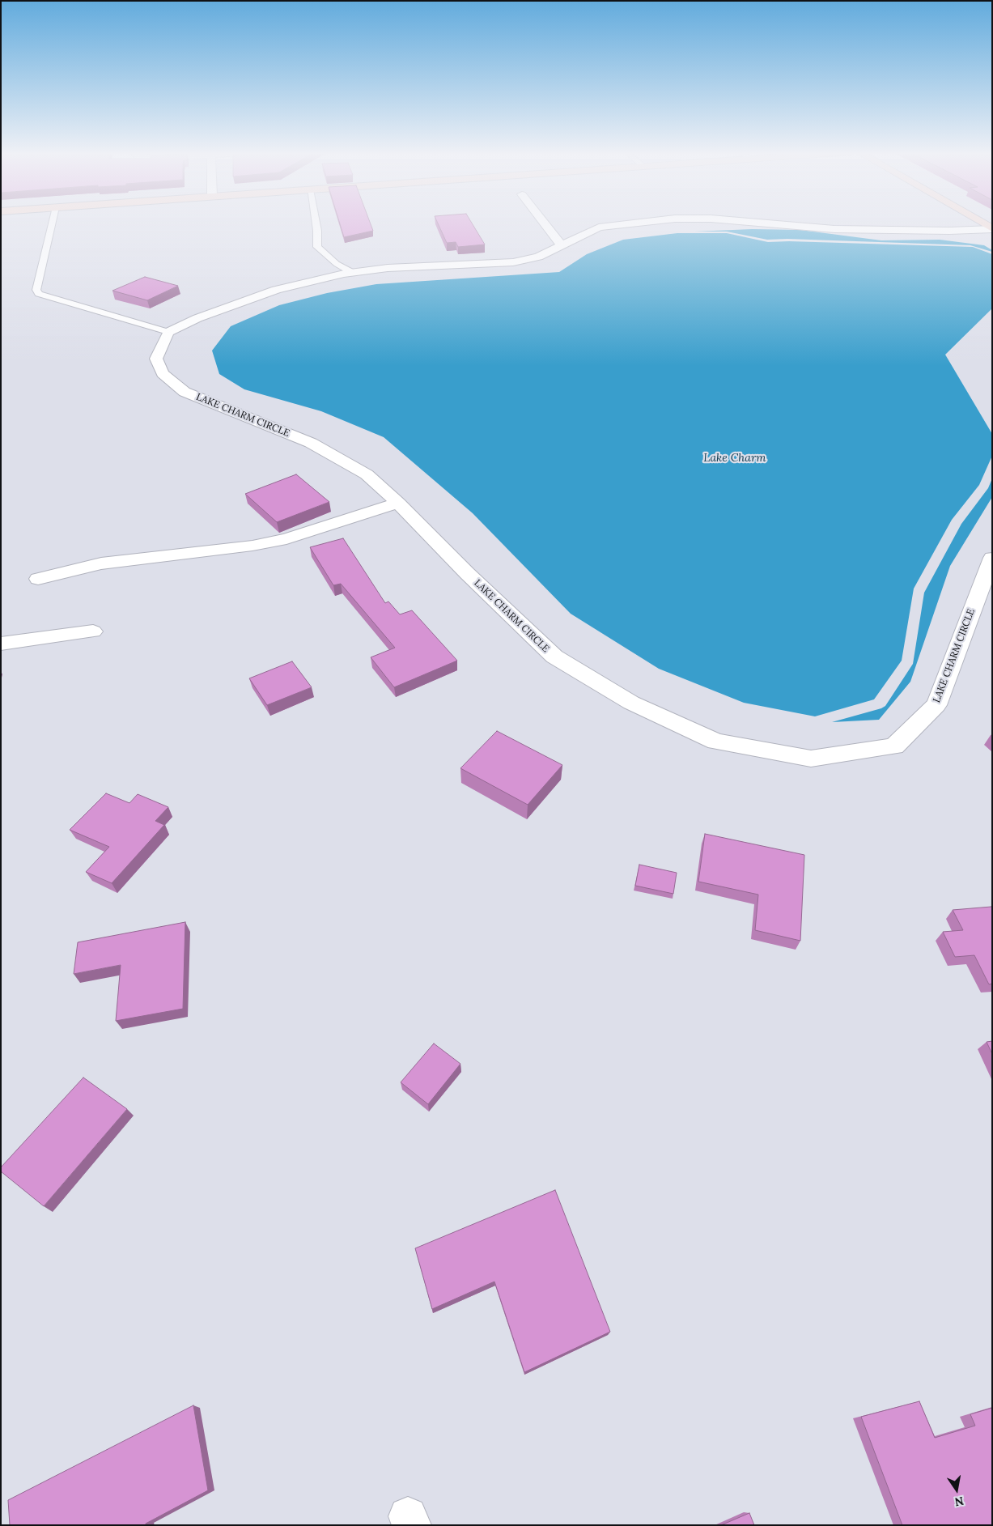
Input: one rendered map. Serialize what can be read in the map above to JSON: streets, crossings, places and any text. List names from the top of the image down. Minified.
{"streets":{"street":["LAKE CHARM CIRCLE"]},"water":["Lake Charm"],"north":"bottom"}
